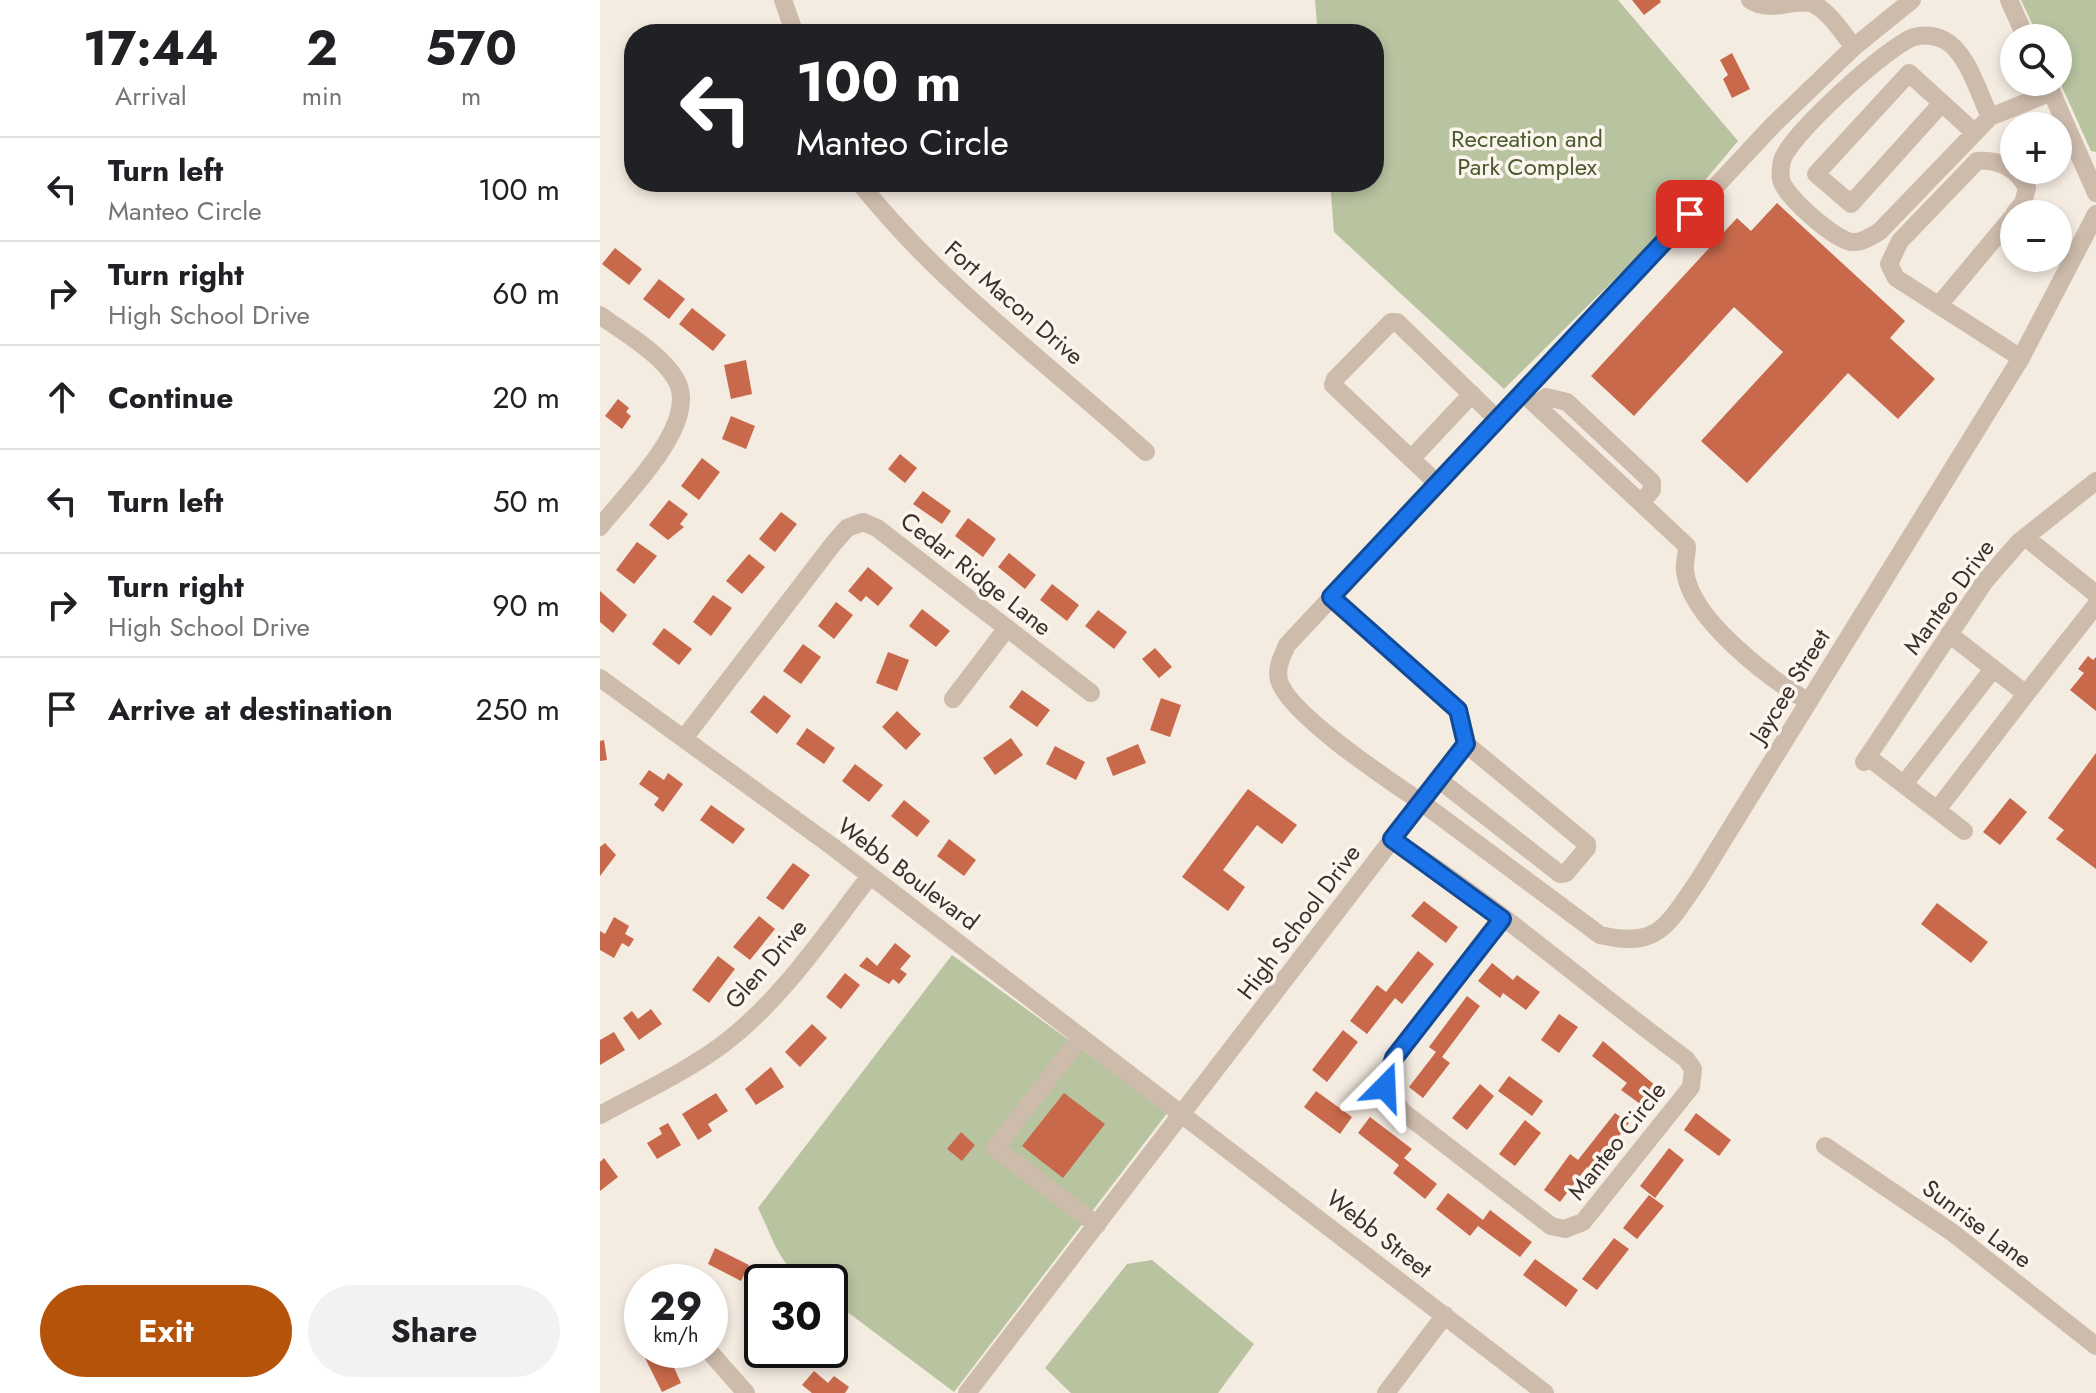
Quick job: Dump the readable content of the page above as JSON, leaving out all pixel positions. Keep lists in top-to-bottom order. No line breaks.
{"streets":{"street":["Fort Macon Drive","Cedar Ridge Lane","Manteo Drive","Jaycee Street","Webb Boulevard","High School Drive","Glen Drive","Manteo Circle","Sunrise Lane","Webb Street"]},"crossings":[["Cedar Ridge Lane","Webb Boulevard"],["Jaycee Street","High School Drive"],["Webb Boulevard","High School Drive"],["Webb Boulevard","Glen Drive"],["Webb Boulevard","Webb Street"],["High School Drive","Manteo Circle"],["High School Drive","Webb Street"]],"parks":["Recreation and Park Complex"],"page":{"eta":["17:44","Arrival","2","min","570","m"],"map_buttons":["+","−"],"turn":["100 m","Manteo Circle"],"list":[{"name":"Turn left","note":"Manteo Circle","value":"100 m"},{"name":"Turn right","note":"High School Drive","value":"60 m"},{"name":"Continue","value":"20 m"},{"name":"Turn left","value":"50 m"},{"name":"Turn right","note":"High School Drive","value":"90 m"},{"name":"Arrive at destination","value":"250 m"}],"speed":"29 km/h","limit":"30","buttons":["Exit","Share"]}}
